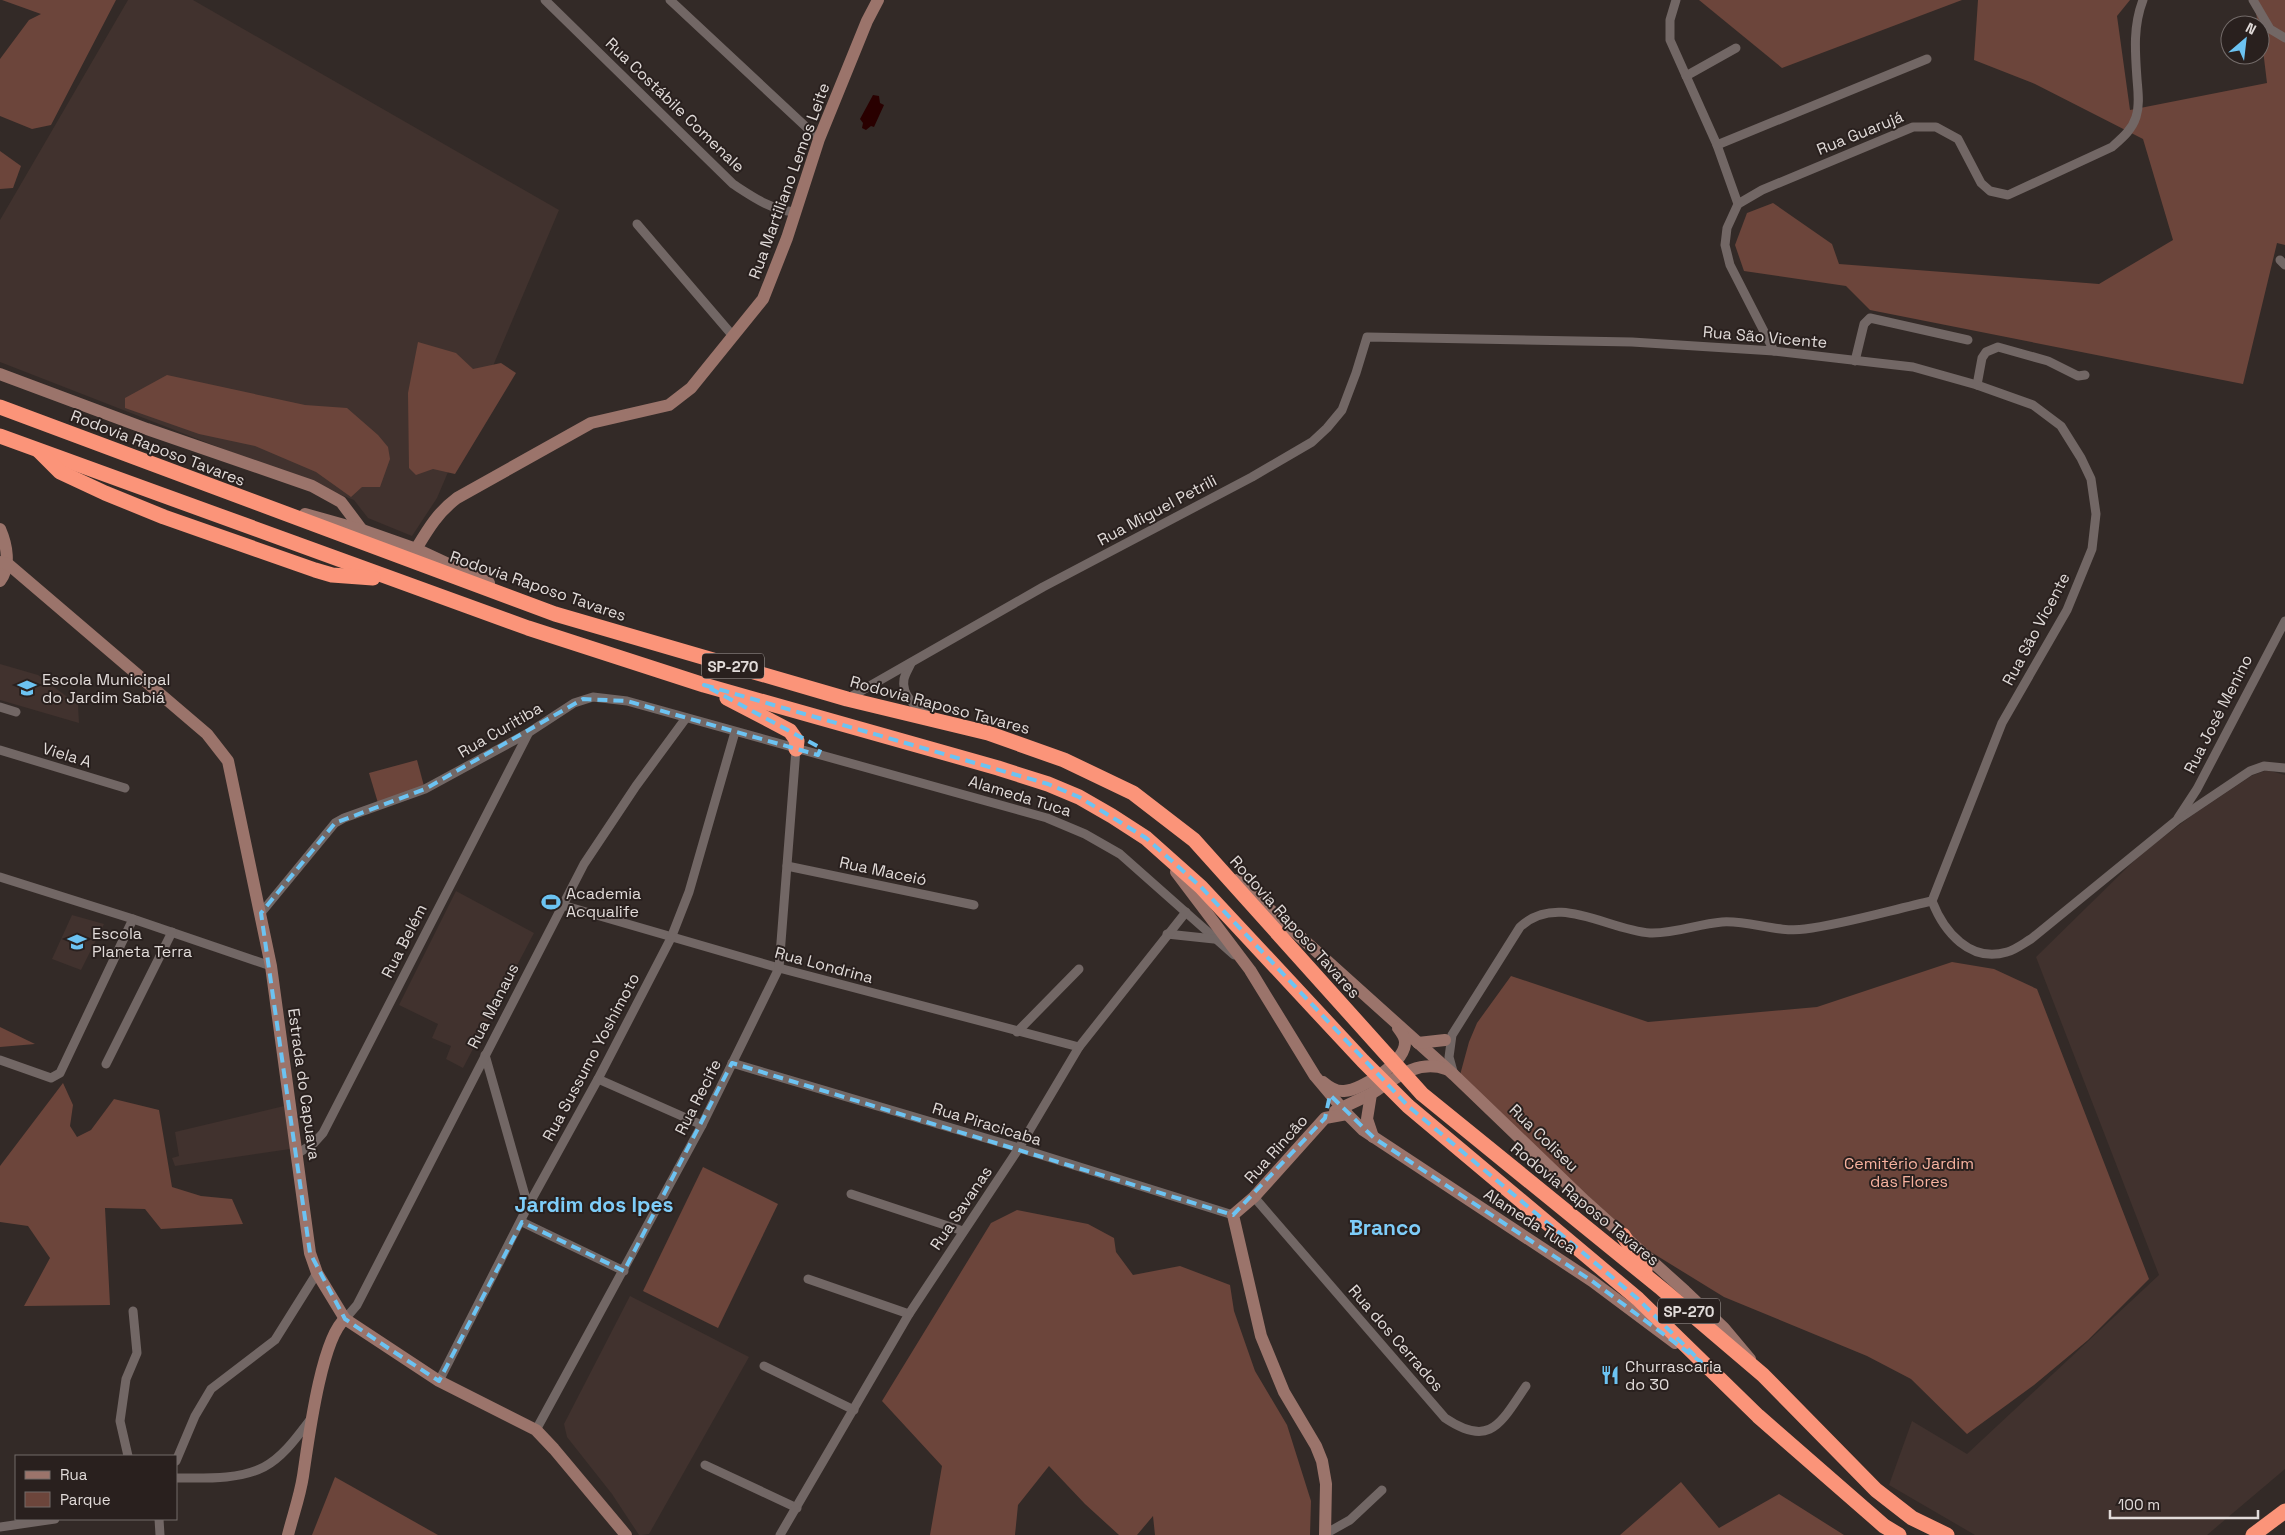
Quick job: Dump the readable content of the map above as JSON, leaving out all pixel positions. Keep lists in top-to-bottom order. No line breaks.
{"streets":{"highway":["Rodovia Raposo Tavares","SP-270"],"street":["Rua Costábile Comenale","Rua Guarujá","Rua Martiliano Lemos Leite","Rua São Vicente","Rua Miguel Petrili","Rua José Menino","Rua Curitiba","Viela A","Alameda Tuca","Rua Maceió","Rua Belém","Rua Londrina","Rua Manaus","Rua Sussumo Yoshimoto","Estrada do Capuava","Rua Recife","Rua Piracicaba","Rua Coliseu","Rua Rincão","Rua Savanas","Rua dos Cerrados"]},"crossings":[["Rua Costábile Comenale","Rua Martiliano Lemos Leite"],["Rua São Vicente","Rua Miguel Petrili"],["Rodovia Raposo Tavares","Rua Miguel Petrili"],["Rodovia Raposo Tavares","Rua Coliseu"],["SP-270","Alameda Tuca"],["Rua Curitiba","Alameda Tuca"],["Rua Curitiba","Rua Belém"],["Rua Curitiba","Rua Manaus"],["Rua Curitiba","Rua Sussumo Yoshimoto"],["Rua Curitiba","Estrada do Capuava"],["Rua Curitiba","Rua Recife"],["Alameda Tuca","Rua Recife"],["Alameda Tuca","Rua Savanas"],["Rua Maceió","Rua Recife"],["Rua Belém","Estrada do Capuava"],["Rua Londrina","Rua Manaus"],["Rua Londrina","Rua Sussumo Yoshimoto"],["Rua Londrina","Rua Recife"],["Rua Londrina","Rua Savanas"],["Rua Manaus","Estrada do Capuava"],["Rua Sussumo Yoshimoto","Estrada do Capuava"],["Estrada do Capuava","Rua Recife"],["Rua Recife","Rua Piracicaba"],["Rua Piracicaba","Rua Rincão"],["Rua Piracicaba","Rua Savanas"],["Rua Rincão","Rua dos Cerrados"]],"districts":["Jardim dos Ipes","Branco"],"parks":["Cemitério Jardim das Flores"],"places":{"school or university":["Escola Municipal do Jardim Sabiá","Escola Planeta Terra"],"sports":["Academia Acqualife"],"restaurant":["Churrascaria do 30"]},"legend":["Rua","Parque"],"scale_bar":"100 m","north":"top right"}
